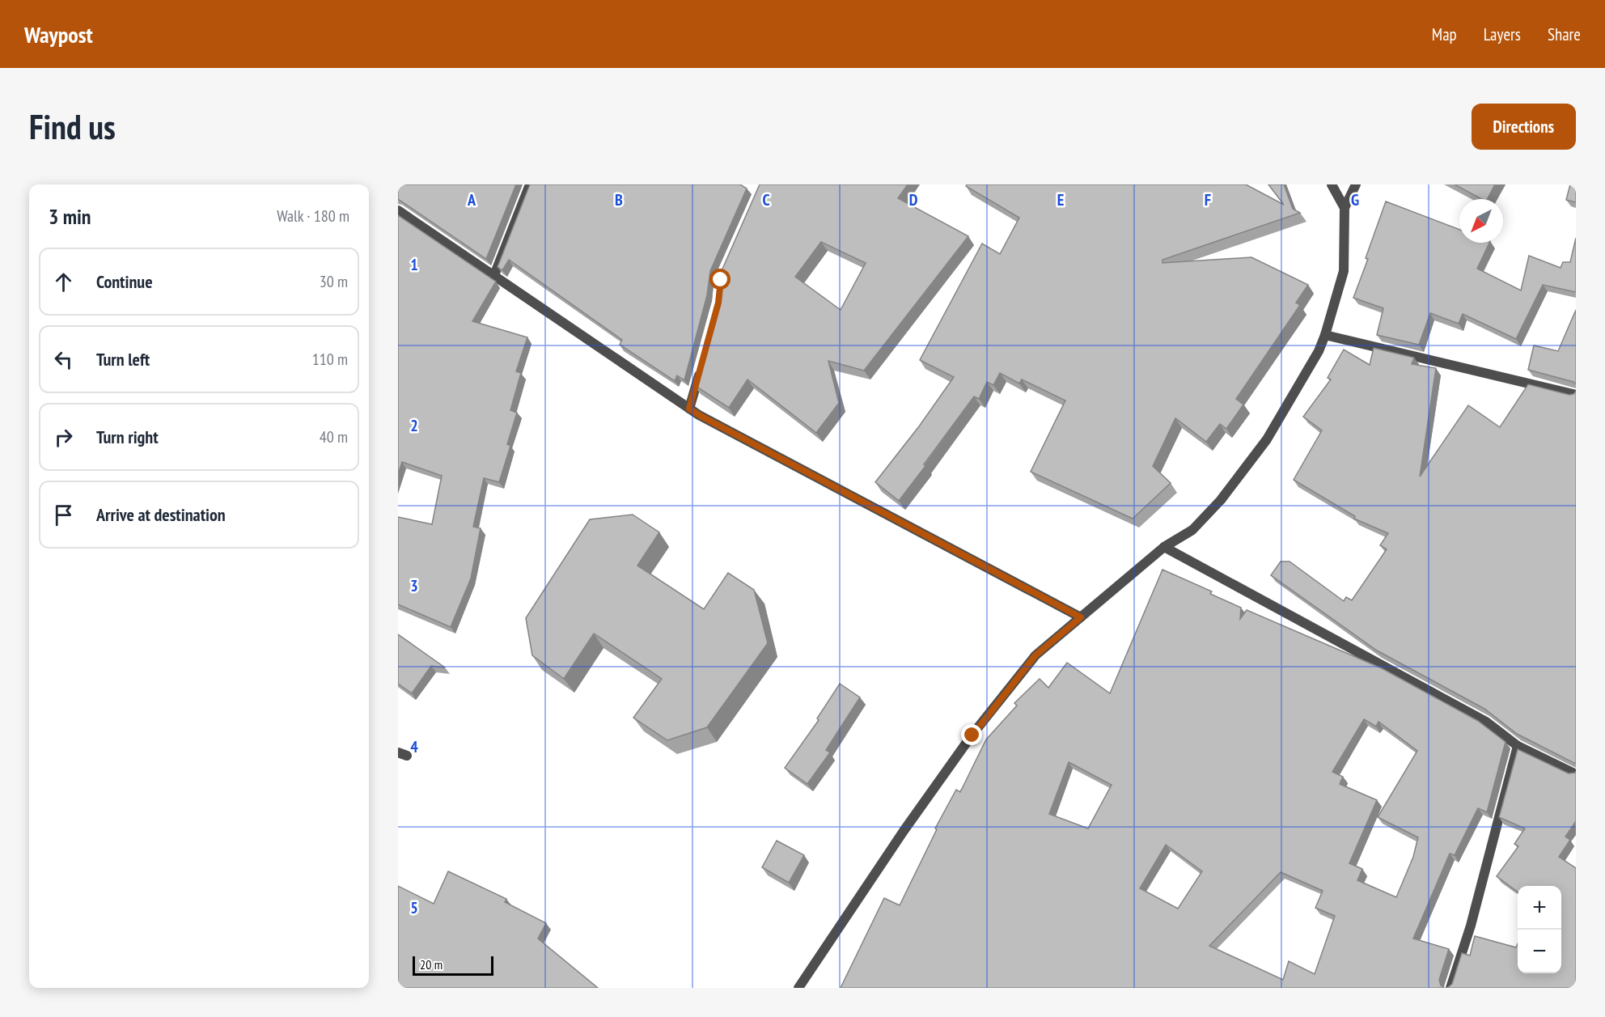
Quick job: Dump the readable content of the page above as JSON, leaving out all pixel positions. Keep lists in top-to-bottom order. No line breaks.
{"scale_bar":"20 m","north":"bottom left","page":{"header":"Waypost","nav":["Map","Layers","Share"],"buttons":"Directions","title":"Find us","heading":["3 min","Walk · 180 m"],"list":[["Continue","30 m"],["Turn left","110 m"],["Turn right","40 m"],"Arrive at destination"],"map_buttons":["+","−"],"scale":"20 m"},"grid":{"columns":["A","B","C","D","E","F","G"],"rows":["1","2","3","4","5"]}}
